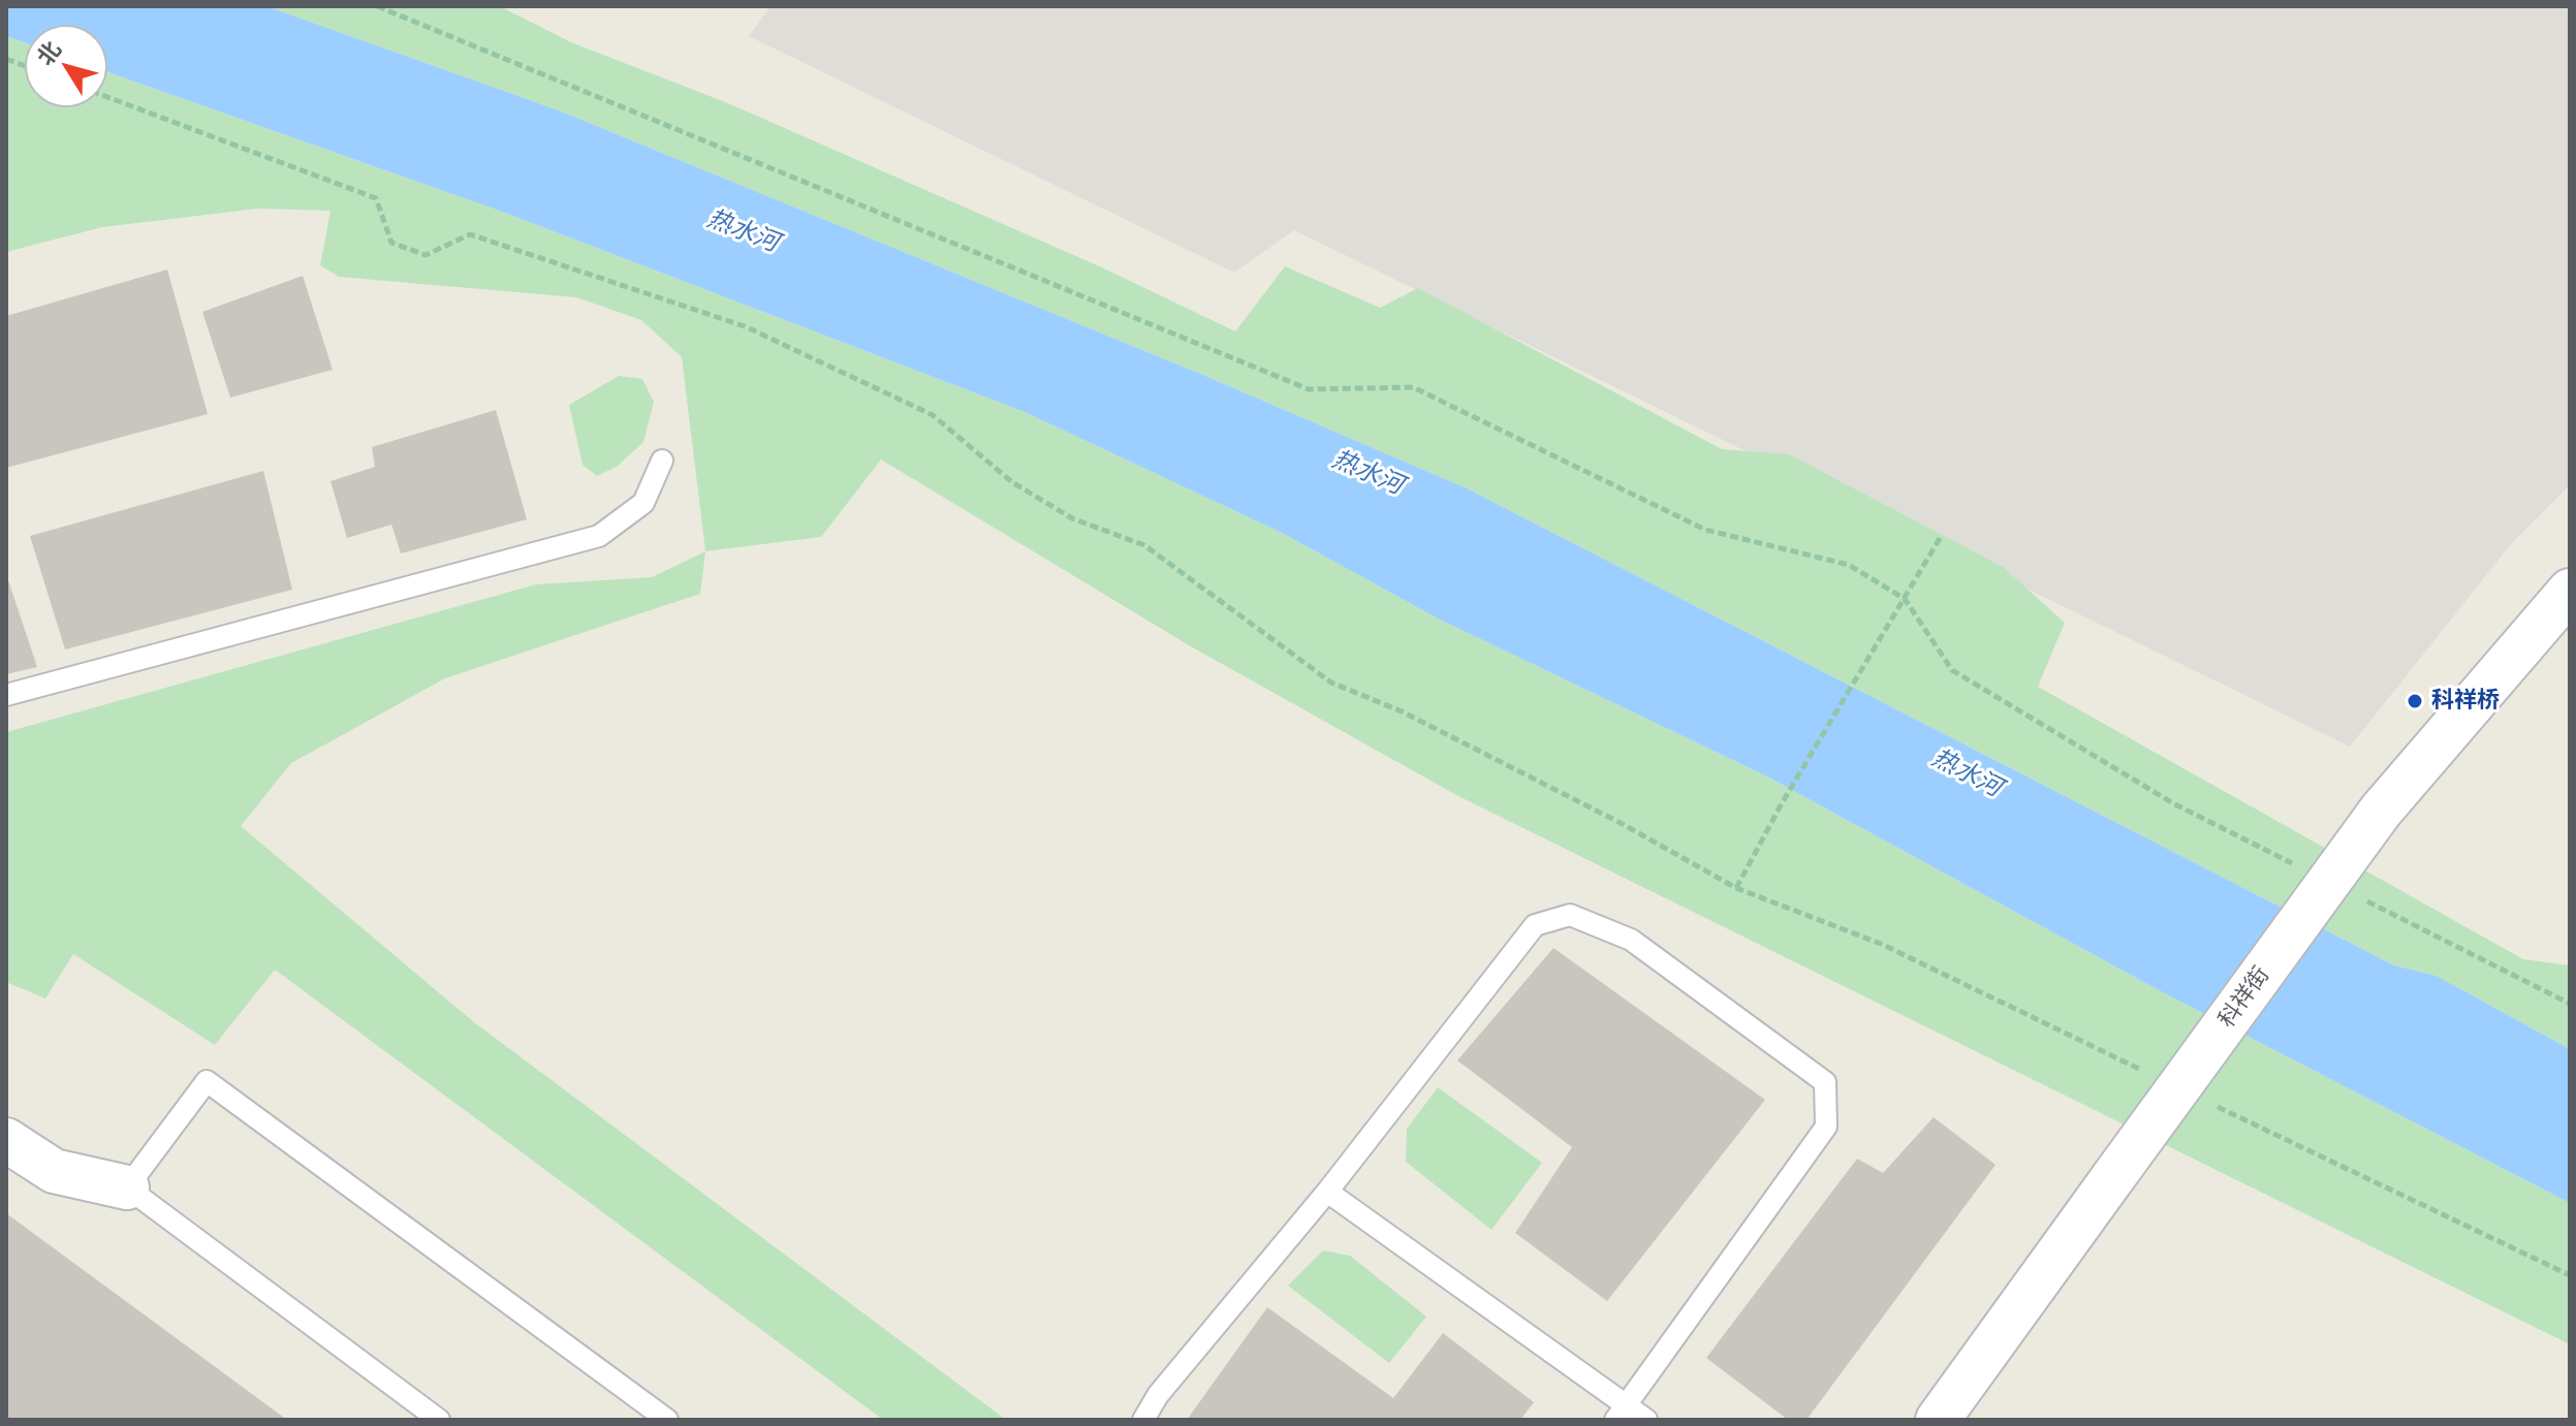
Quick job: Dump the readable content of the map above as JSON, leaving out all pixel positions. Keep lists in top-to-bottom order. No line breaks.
{"streets":{"street":["科祥街"]},"water":["热水河"],"places":["科祥桥"],"north":"top left"}
